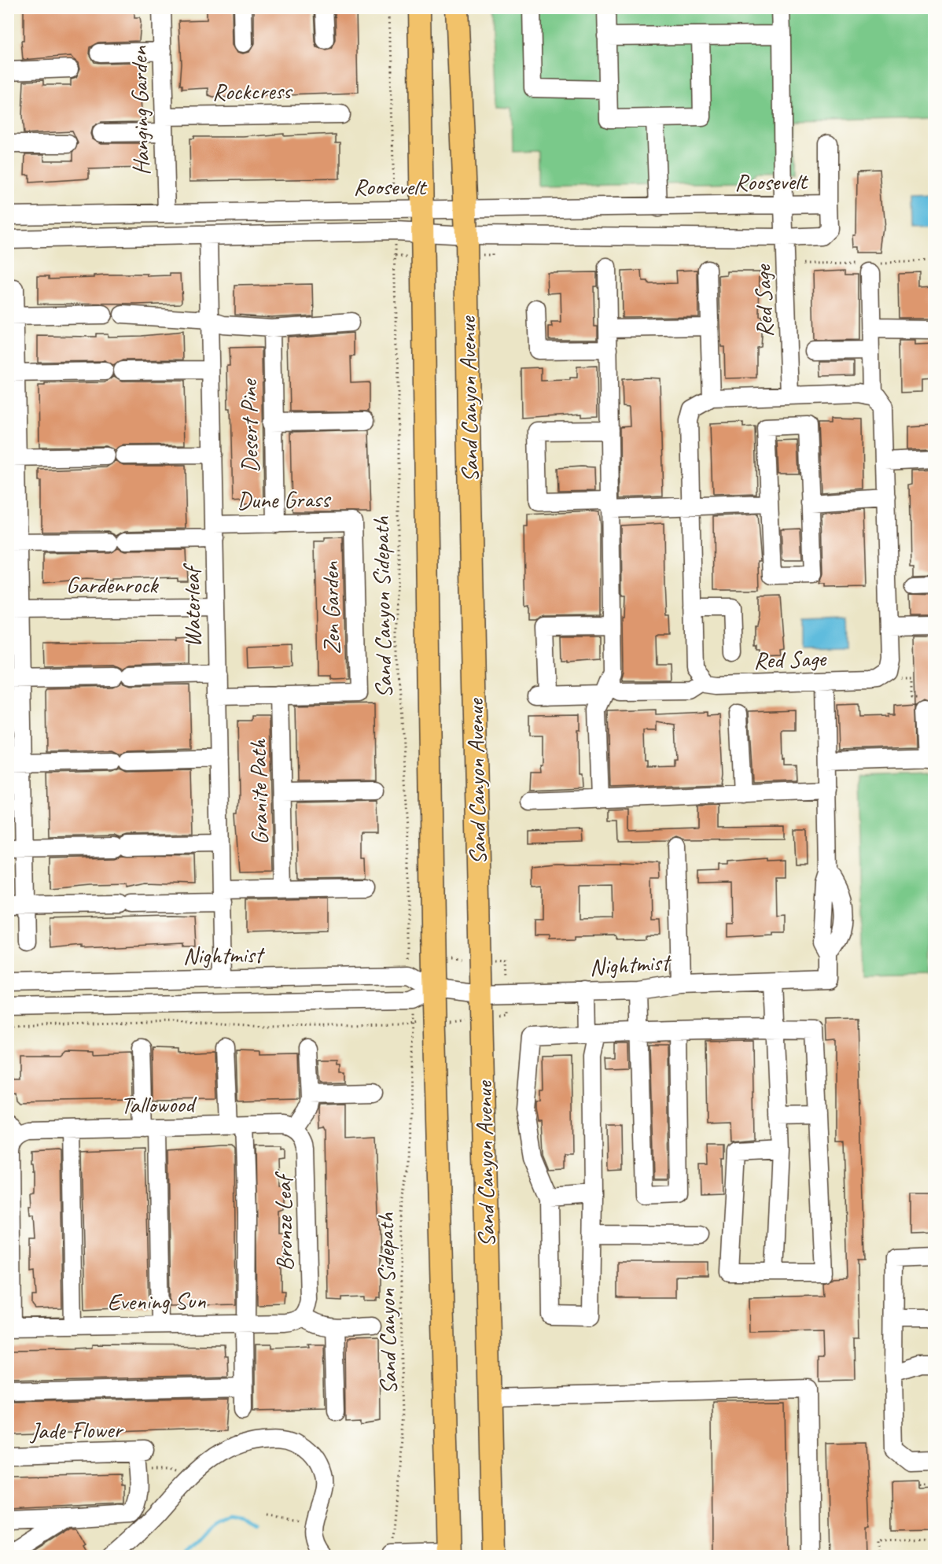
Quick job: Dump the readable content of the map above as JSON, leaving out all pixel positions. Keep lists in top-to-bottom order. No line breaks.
{"streets":{"main road":["Sand Canyon Avenue"],"street":["Rockcress","Hanging Garden","Roosevelt","Red Sage","Desert Pine","Dune Grass","Gardenrock","Waterleaf","Zen Garden","Granite Path","Nightmist","Tallowood","Bronze Leaf","Evening Sun","Jade Flower"],"path":["Sand Canyon Sidepath"]},"crossings":[["Rockcress","Hanging Garden"],["Hanging Garden","Roosevelt"],["Roosevelt","Red Sage"],["Roosevelt","Sand Canyon Avenue"],["Roosevelt","Waterleaf"],["Sand Canyon Avenue","Nightmist"],["Desert Pine","Dune Grass"],["Dune Grass","Waterleaf"],["Dune Grass","Zen Garden"],["Gardenrock","Waterleaf"],["Waterleaf","Nightmist"],["Zen Garden","Granite Path"],["Tallowood","Bronze Leaf"],["Bronze Leaf","Evening Sun"]]}
